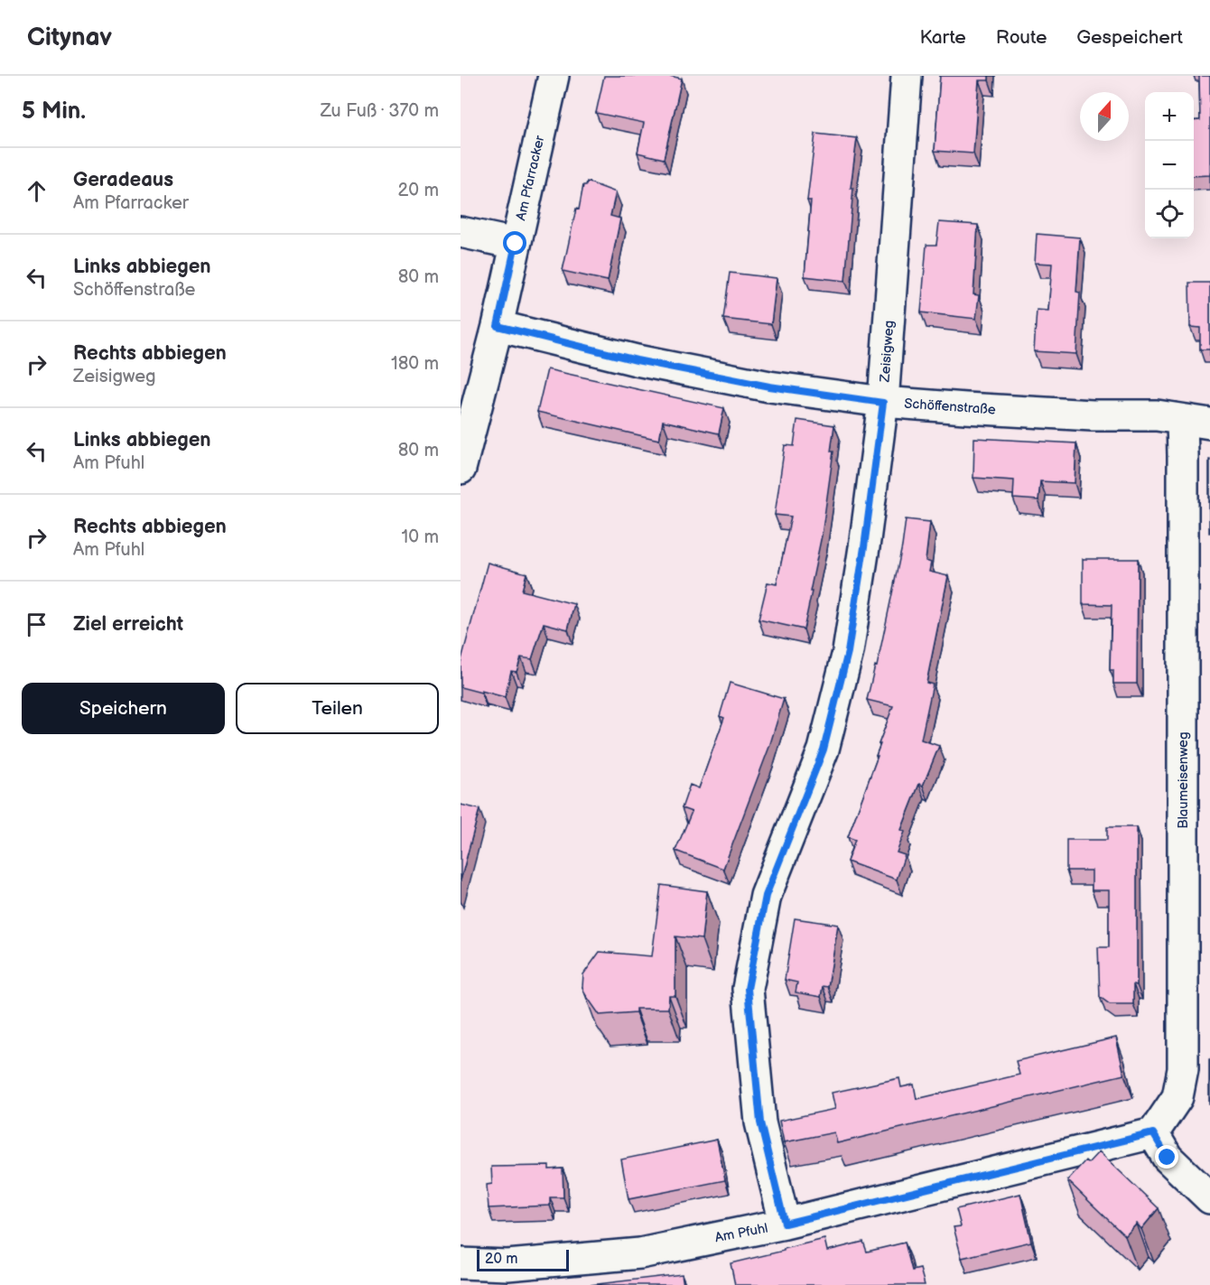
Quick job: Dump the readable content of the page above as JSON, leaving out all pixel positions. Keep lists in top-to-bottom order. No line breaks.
{"streets":{"street":["Am Pfarracker","Zeisigweg","Schöffenstraße","Blaumeisenweg","Am Pfuhl"]},"crossings":[["Am Pfarracker","Schöffenstraße"],["Zeisigweg","Schöffenstraße"],["Zeisigweg","Am Pfuhl"],["Schöffenstraße","Blaumeisenweg"],["Blaumeisenweg","Am Pfuhl"]],"scale_bar":"20 m","north":"top","page":{"header":"Citynav","nav":["Karte","Route","Gespeichert"],"heading":["5 Min.","Zu Fuß · 370 m"],"map_buttons":["+","−"],"list":[["Geradeaus","Am Pfarracker","20 m"],["Links abbiegen","Schöffenstraße","80 m"],["Rechts abbiegen","Zeisigweg","180 m"],["Links abbiegen","Am Pfuhl","80 m"],["Rechts abbiegen","Am Pfuhl","10 m"],"Ziel erreicht"],"buttons":["Speichern","Teilen"],"scale":"20 m"}}
